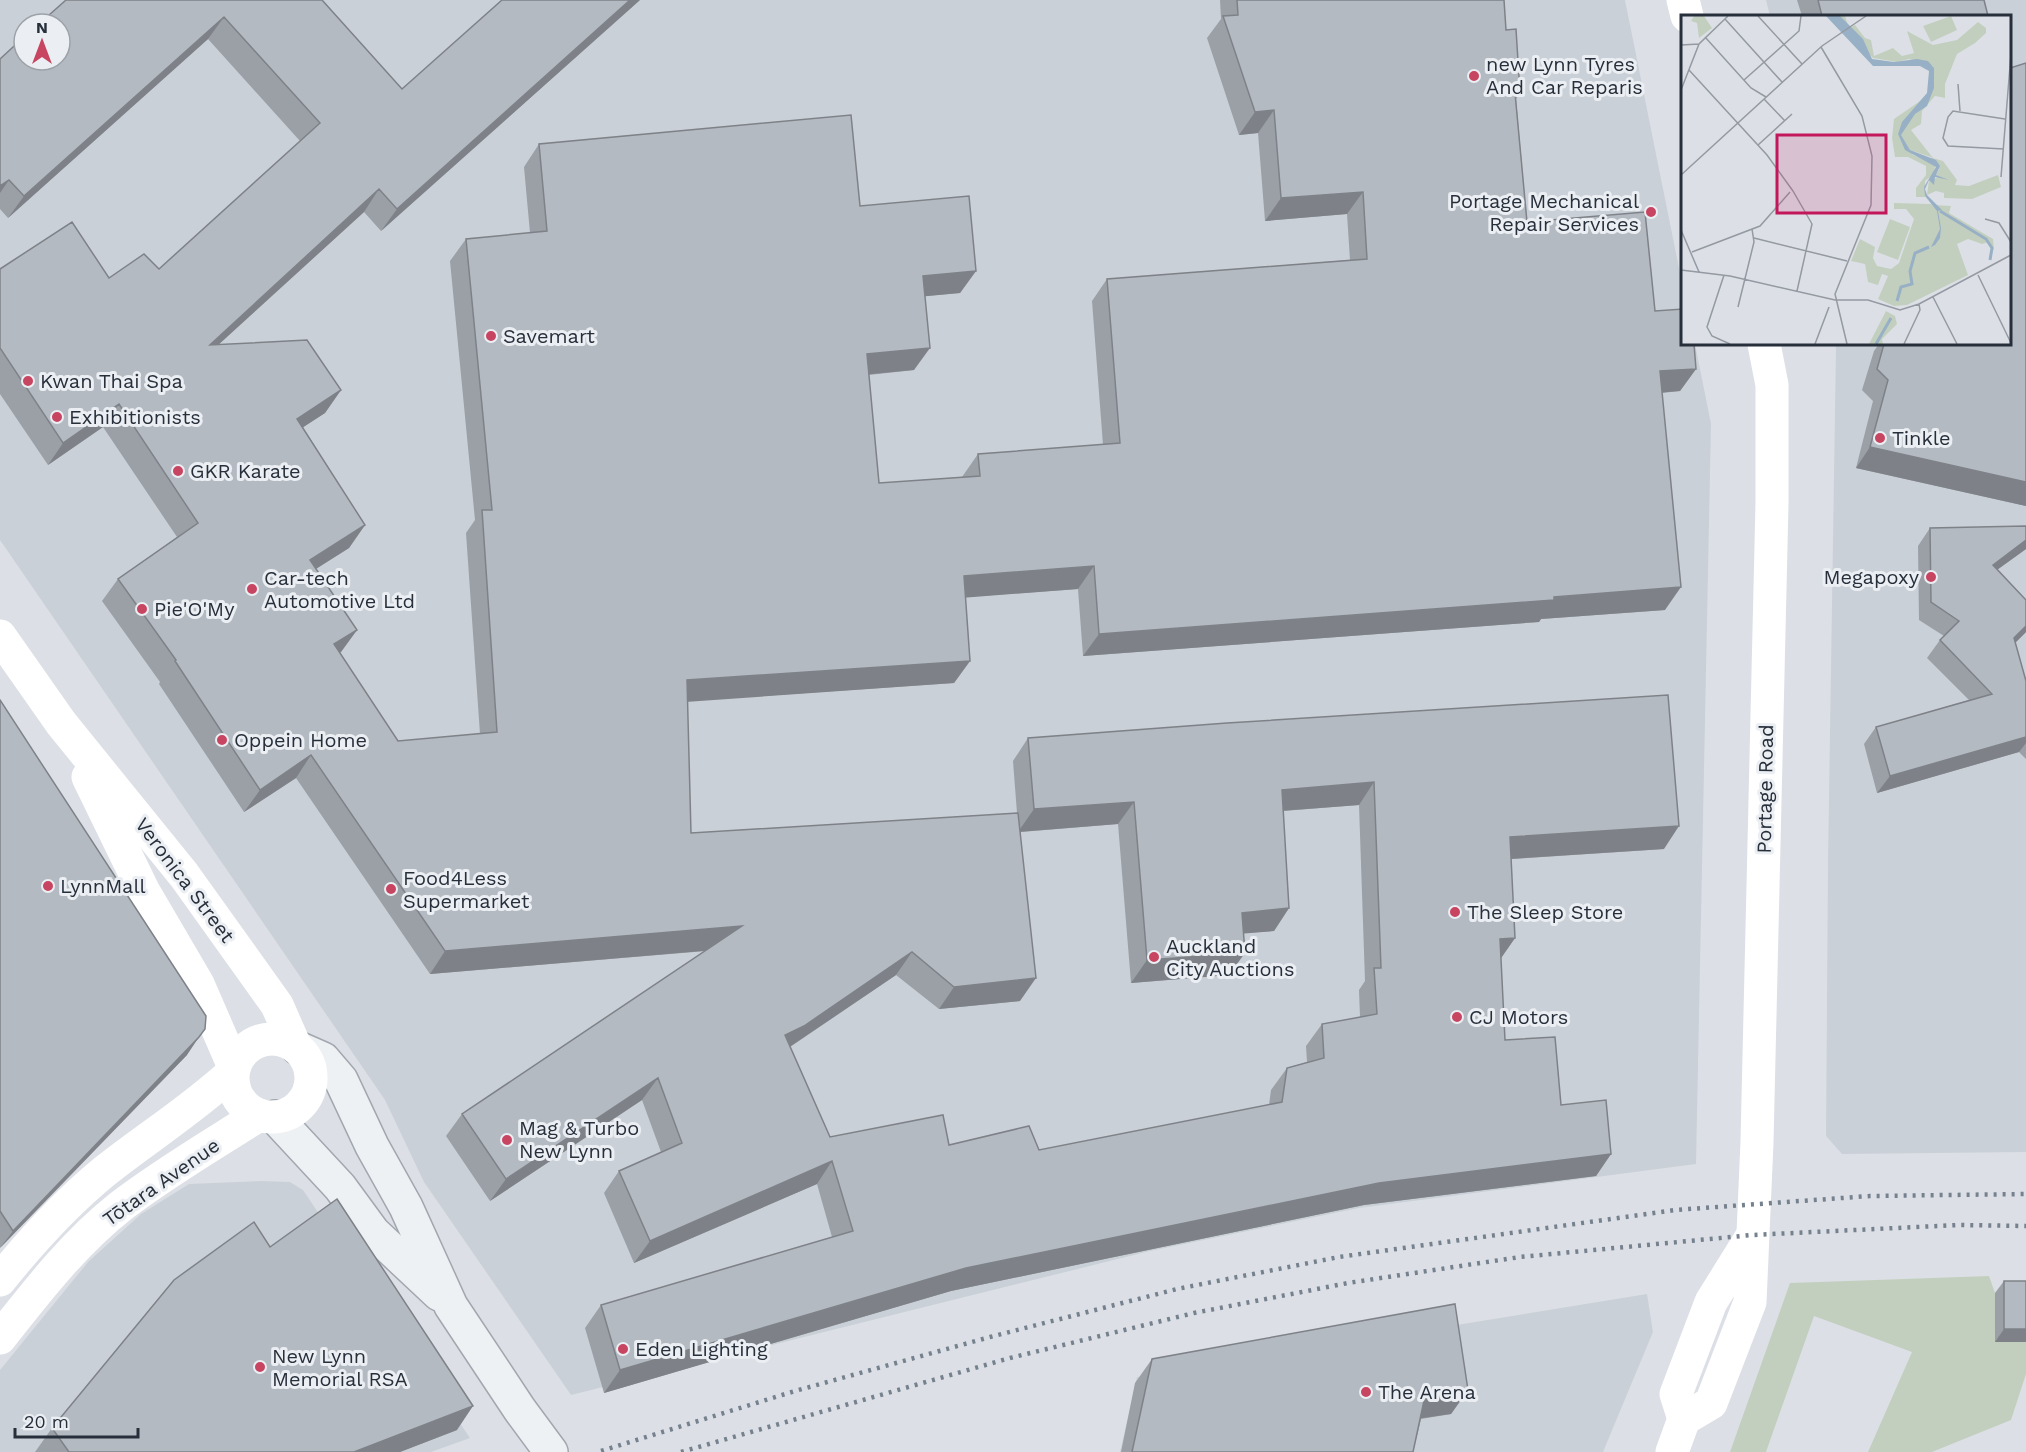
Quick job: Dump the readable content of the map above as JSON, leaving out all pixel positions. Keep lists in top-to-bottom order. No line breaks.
{"streets":{"street":["Portage Road","Veronica Street","Tōtara Avenue"]},"crossings":[["Veronica Street","Tōtara Avenue"]],"places":["new Lynn Tyres And Car Reparis","Portage Mechanical Repair Services","Savemart","Kwan Thai Spa","Exhibitionists","Tinkle","GKR Karate","Megapoxy","Car-tech Automotive Ltd","Pie'O'My","Oppein Home","LynnMall","Food4Less Supermarket","The Sleep Store","Auckland City Auctions","CJ Motors","Mag & Turbo New Lynn","Eden Lighting","New Lynn Memorial RSA","The Arena"],"scale_bar":"20 m","north":"top"}
